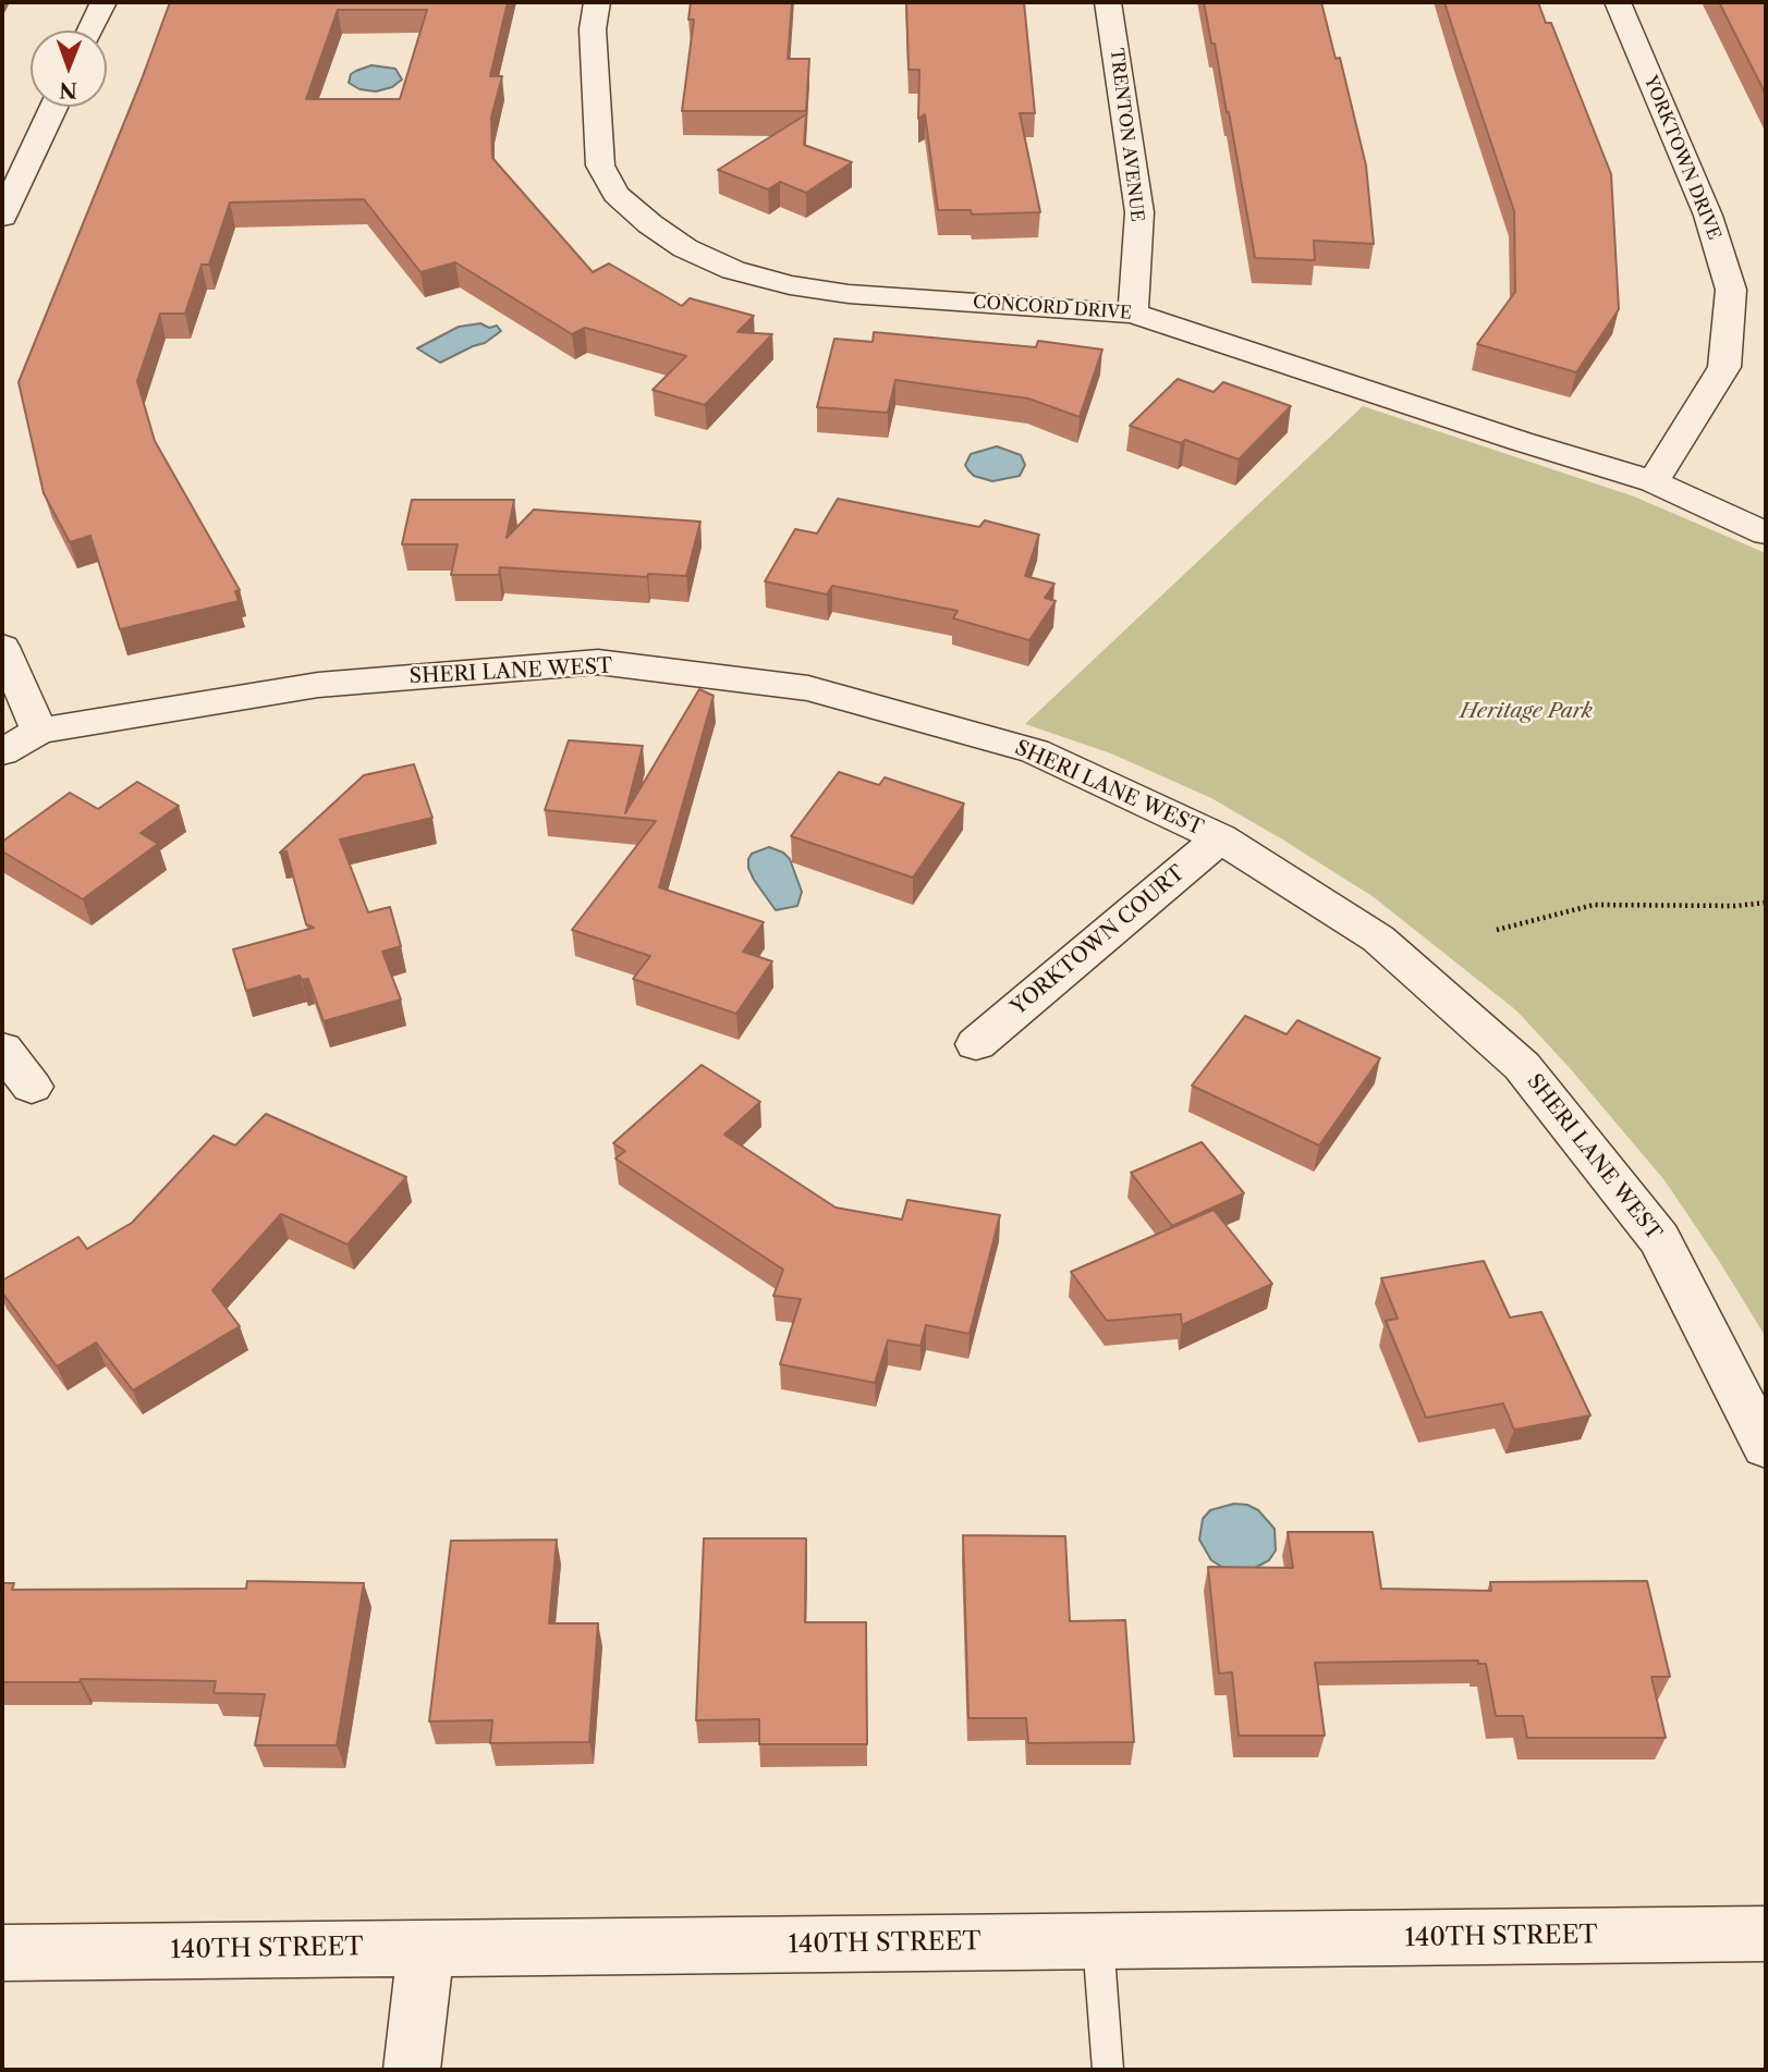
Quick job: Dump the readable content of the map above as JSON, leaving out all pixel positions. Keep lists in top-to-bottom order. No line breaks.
{"streets":{"street":["TRENTON AVENUE","YORKTOWN DRIVE","CONCORD DRIVE","SHERI LANE WEST","YORKTOWN COURT","140TH STREET"]},"crossings":[["TRENTON AVENUE","CONCORD DRIVE"],["YORKTOWN DRIVE","CONCORD DRIVE"],["SHERI LANE WEST","YORKTOWN COURT"]],"parks":["Heritage Park"],"north":"bottom"}
